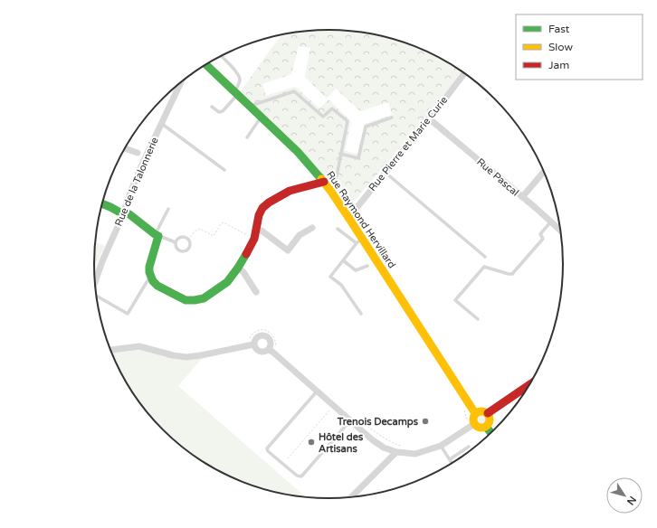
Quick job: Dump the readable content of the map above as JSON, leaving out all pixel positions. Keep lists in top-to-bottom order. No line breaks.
{"streets":{"street":["Rue Pierre et Marie Curie","Rue Pascal","Rue de la Talonnerie","Rue Raymond Hervillard"]},"crossings":[["Rue Pierre et Marie Curie","Rue Pascal"],["Rue Pierre et Marie Curie","Rue Raymond Hervillard"]],"places":["Trenois Decamps","Hôtel des Artisans"],"legend":["Fast","Slow","Jam"],"north":"bottom right"}
